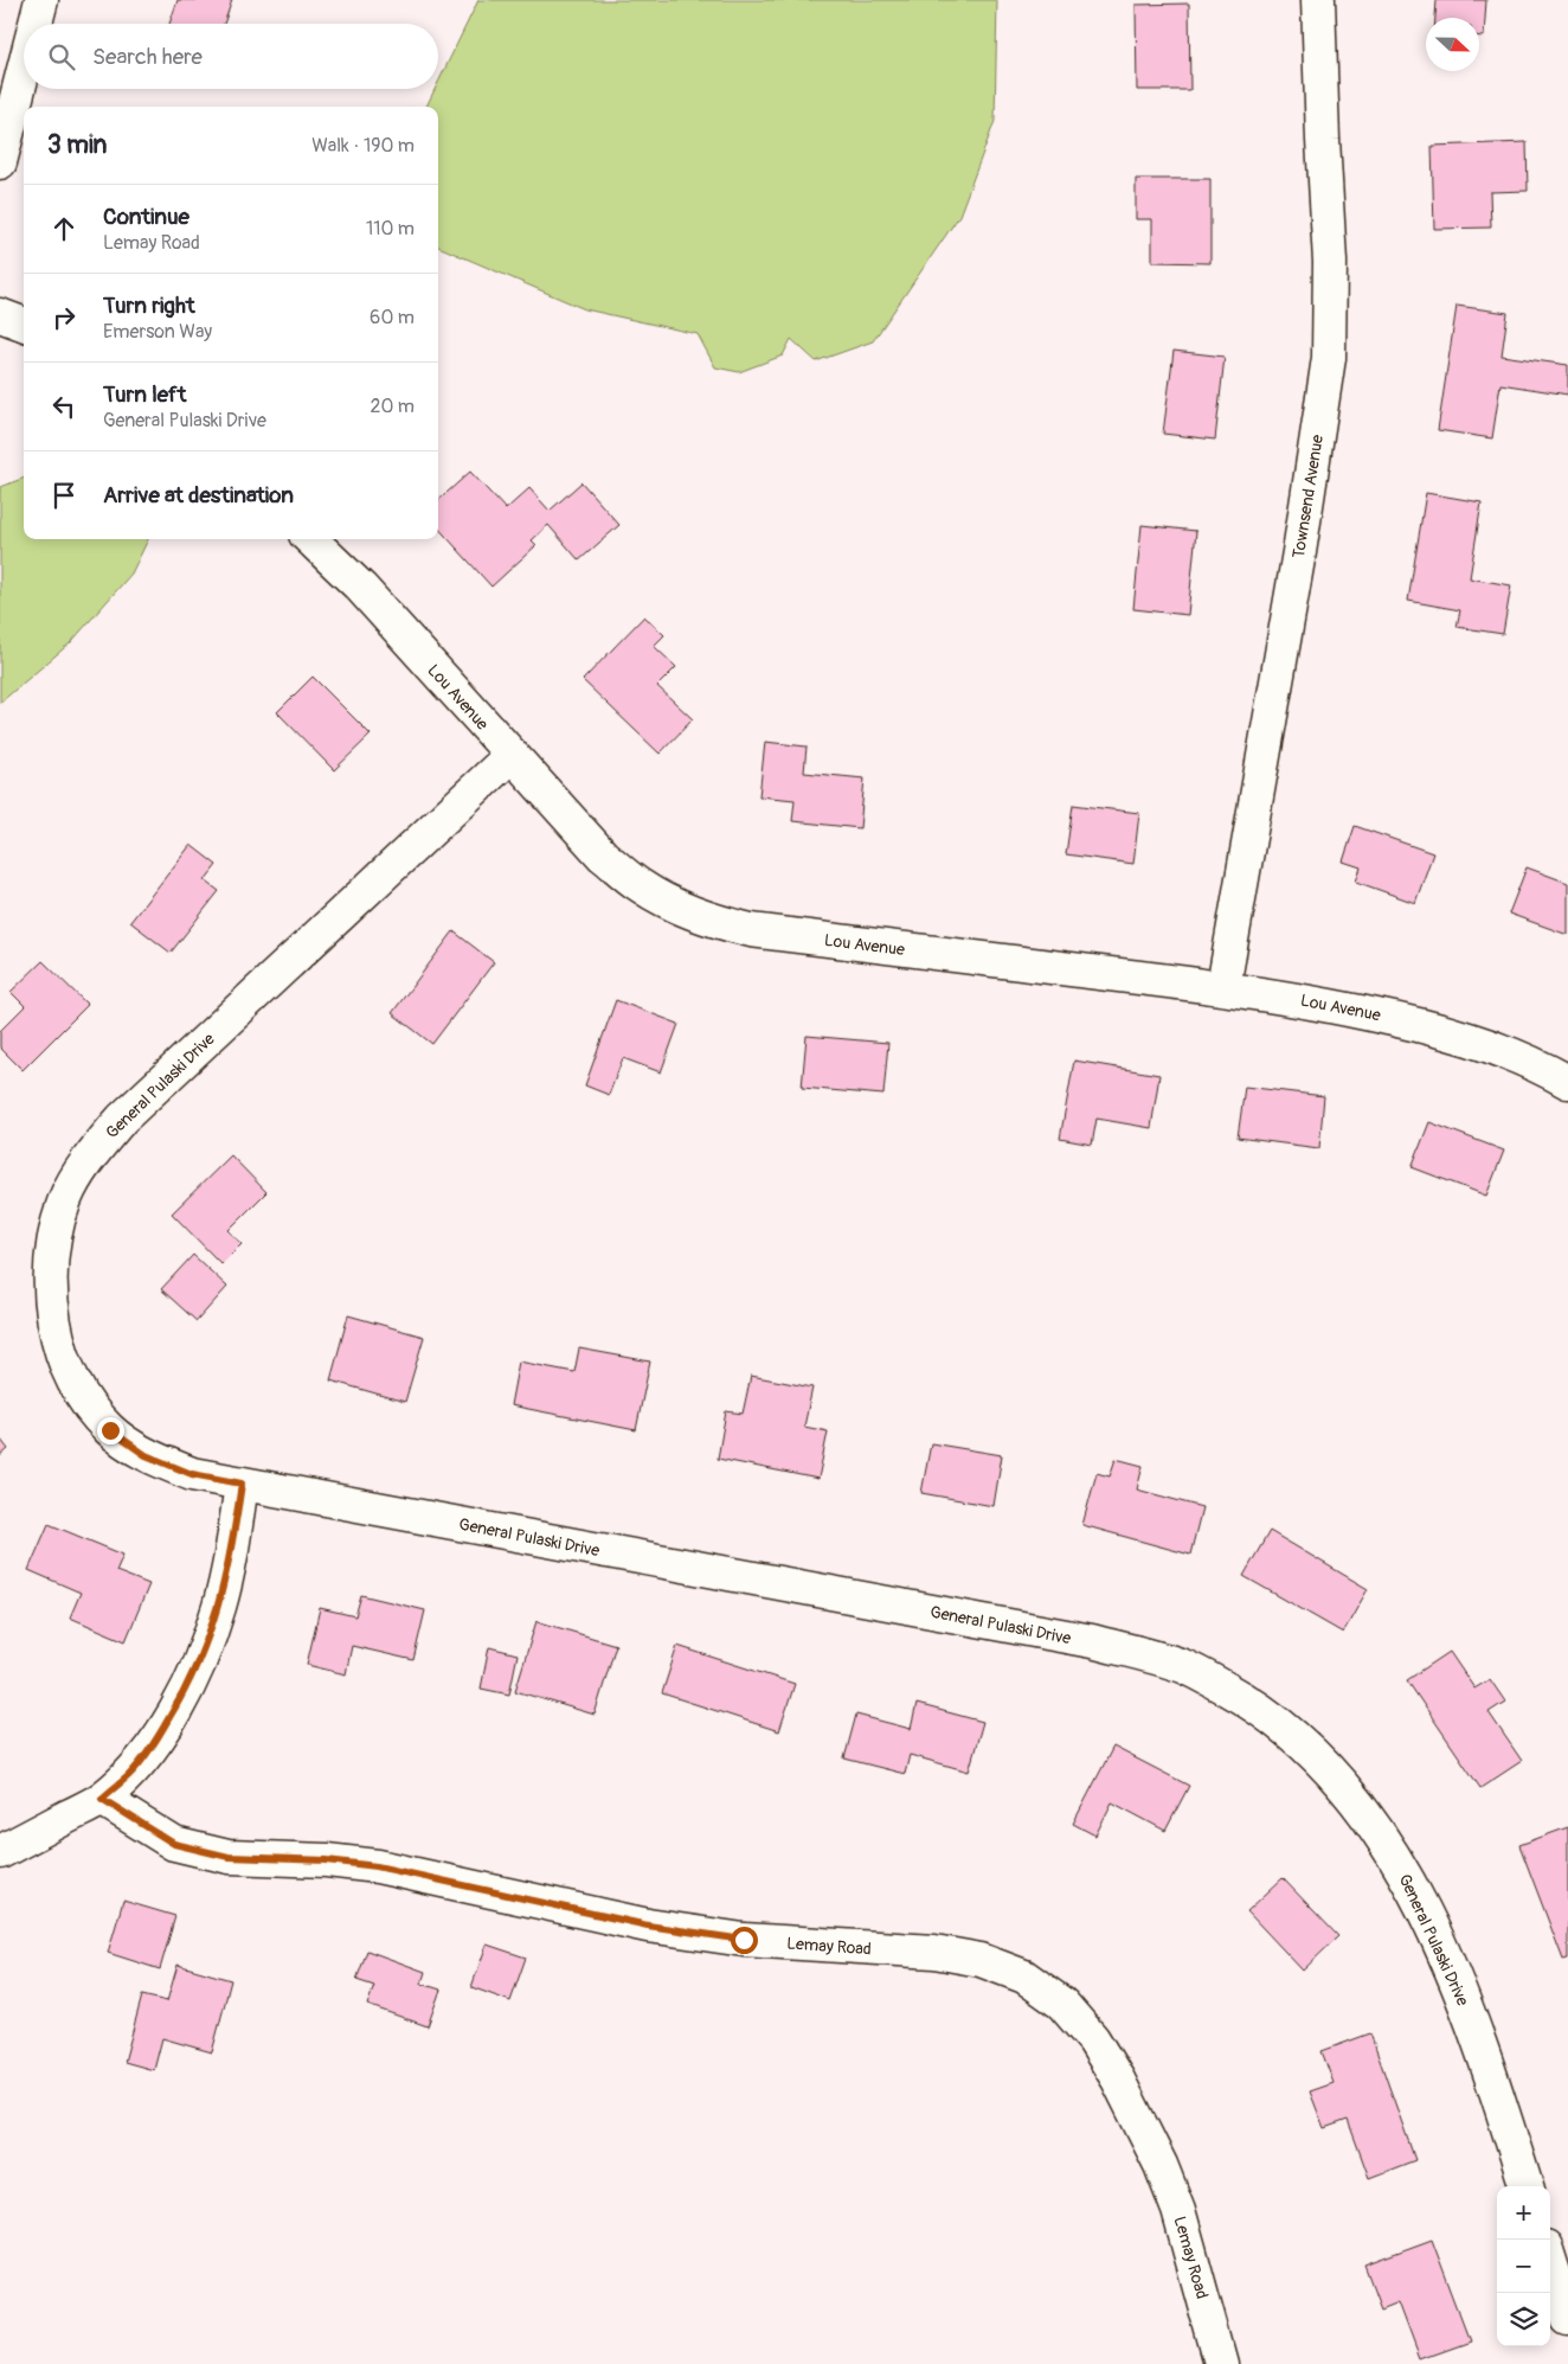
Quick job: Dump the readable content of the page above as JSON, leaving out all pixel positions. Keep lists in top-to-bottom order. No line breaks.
{"streets":{"street":["Townsend Avenue","Lou Avenue","General Pulaski Drive","Lemay Road"]},"crossings":[["Townsend Avenue","Lou Avenue"],["Lou Avenue","General Pulaski Drive"]],"north":"right","page":{"search":"Search here","heading":["3 min","Walk · 190 m"],"list":[["Continue","Lemay Road","110 m"],["Turn right","Emerson Way","60 m"],["Turn left","General Pulaski Drive","20 m"],"Arrive at destination"],"map_buttons":["+","−"]}}
